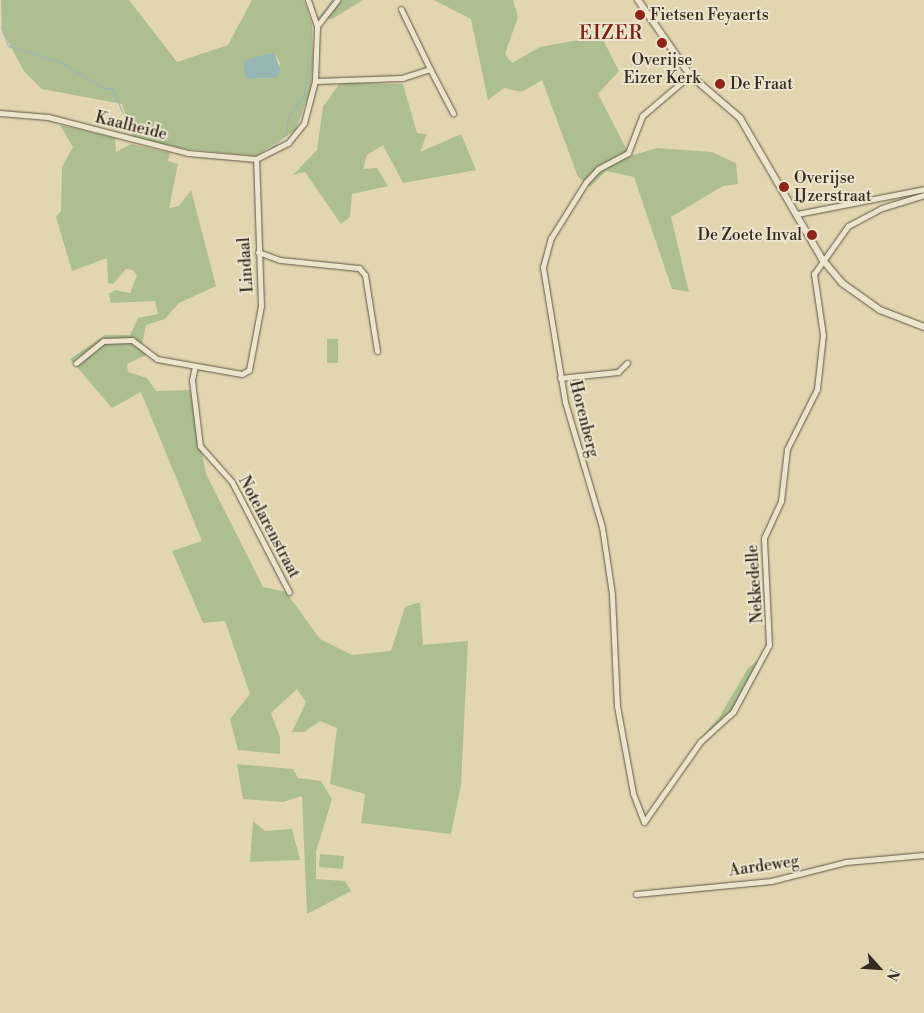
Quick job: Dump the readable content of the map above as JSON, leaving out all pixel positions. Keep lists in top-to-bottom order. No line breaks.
{"streets":{"street":["Kaalheide","Lindaal","Horenberg","Notelarenstraat","Nekkedelle","Aardeweg"]},"crossings":[["Kaalheide","Lindaal"],["Lindaal","Notelarenstraat"],["Horenberg","Nekkedelle"]],"districts":["EIZER"],"places":["Fietsen Feyaerts","Overijse Eizer Kerk","De Fraat","Overijse IJzerstraat","De Zoete Inval"],"north":"bottom right"}
